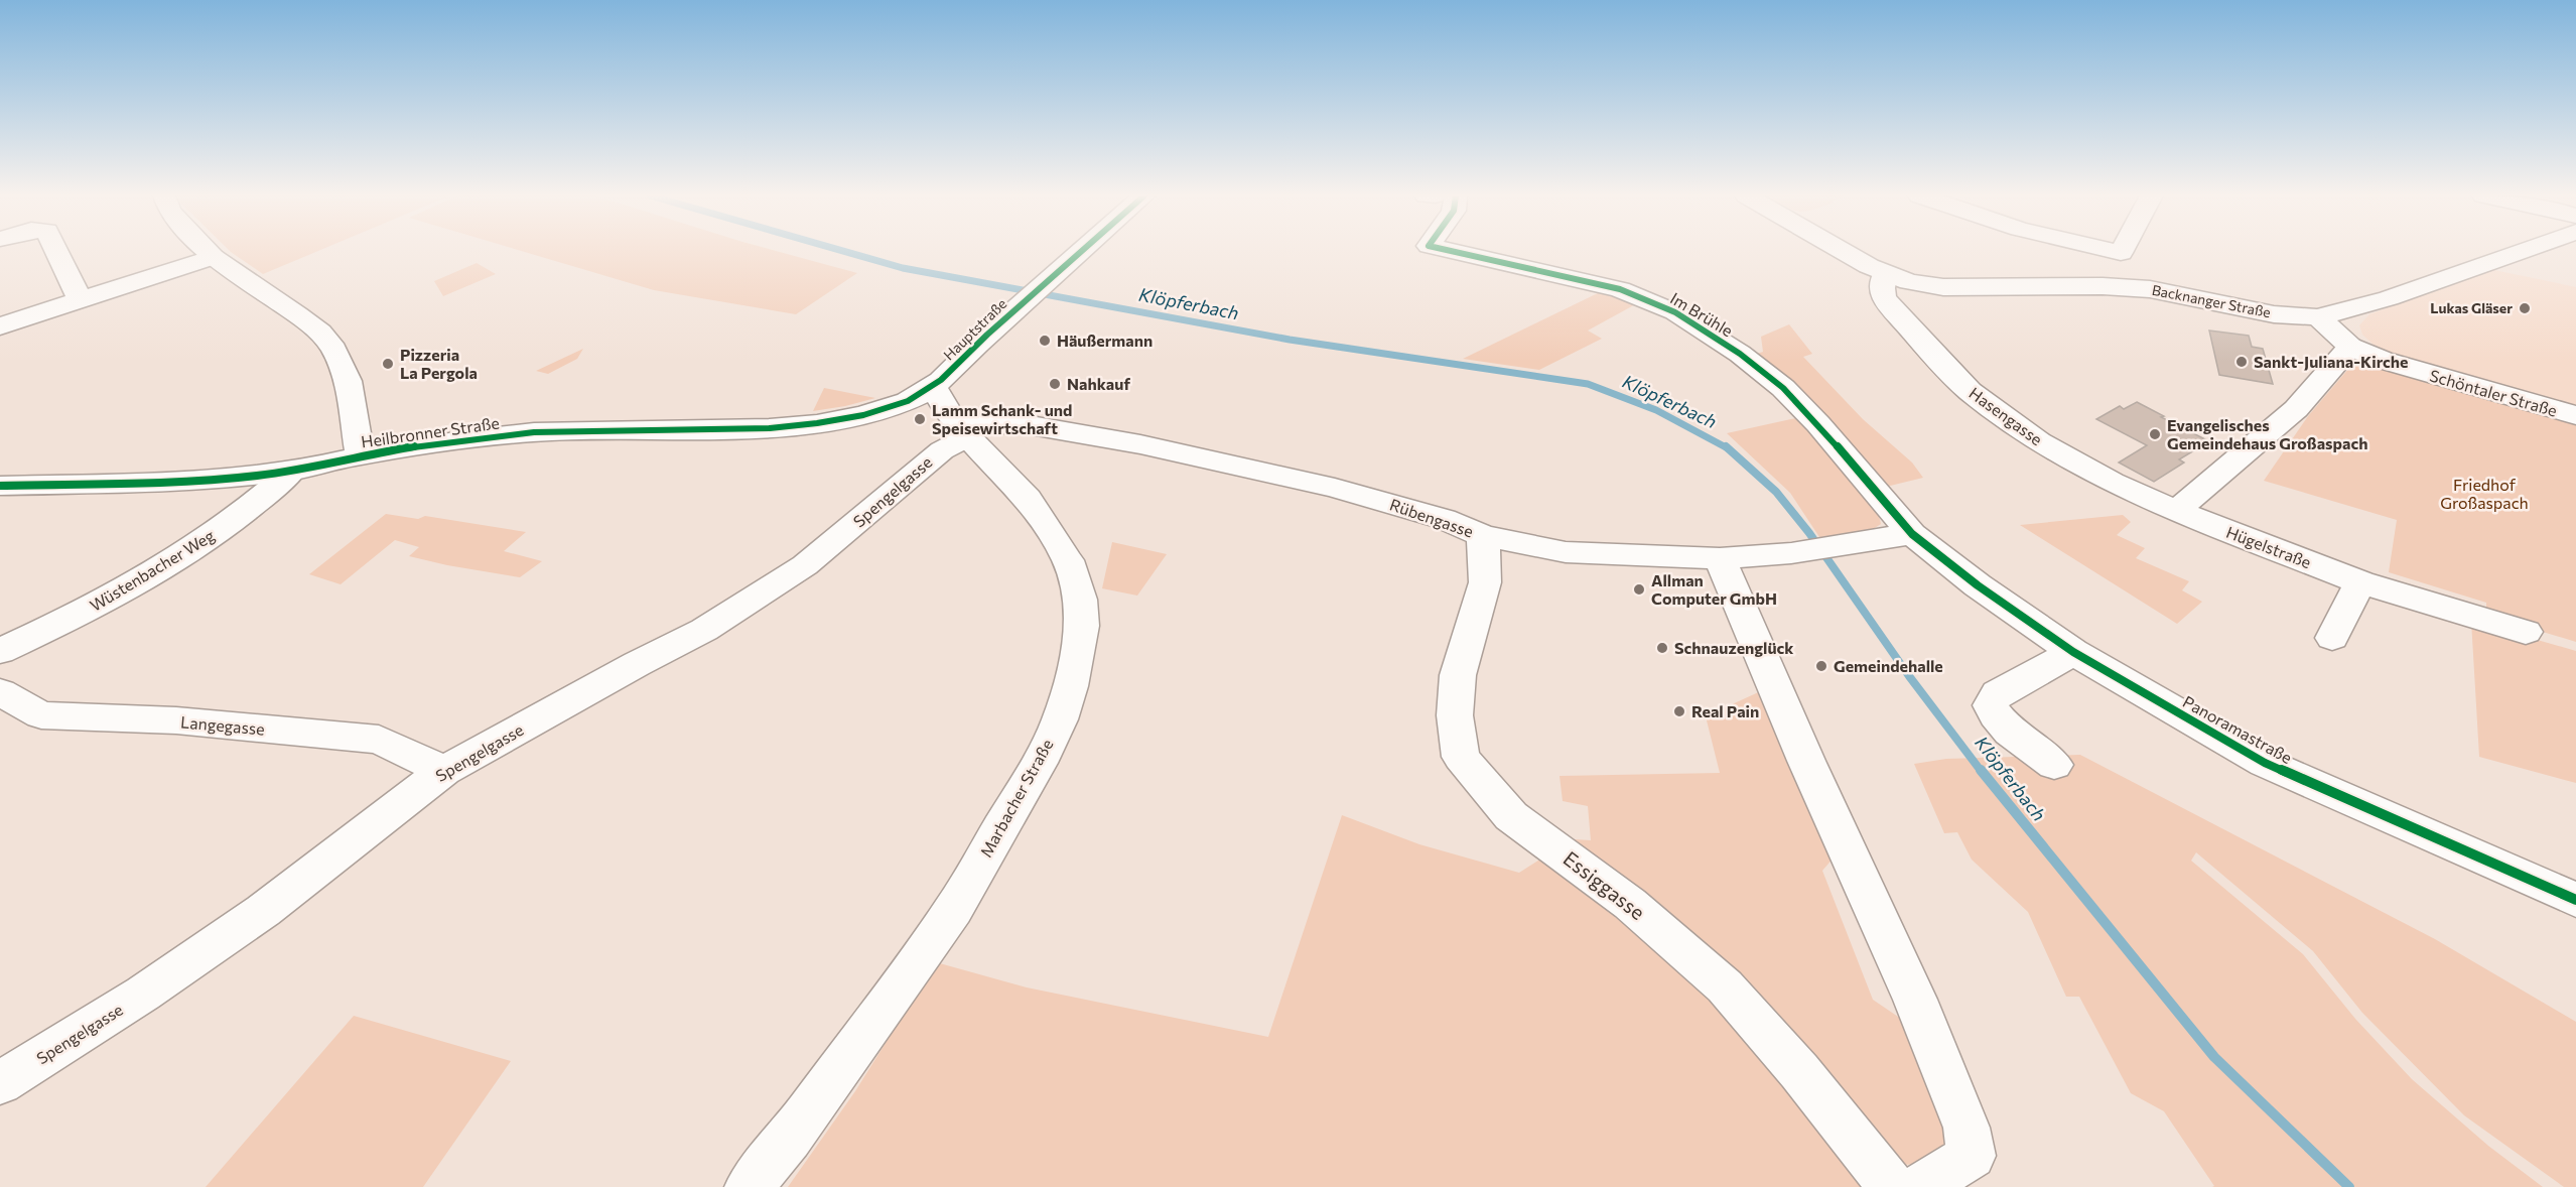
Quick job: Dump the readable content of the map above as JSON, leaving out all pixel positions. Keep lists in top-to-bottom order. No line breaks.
{"streets":{"street":["Backnanger Straße","Im Brühle","Hauptstraße","Schöntaler Straße","Hasengasse","Heilbronner Straße","Spengelgasse","Rübengasse","Hügelstraße","Wüstenbacher Weg","Langegasse","Panoramastraße","Marbacher Straße","Essiggasse"]},"crossings":[["Backnanger Straße","Schöntaler Straße"],["Backnanger Straße","Hasengasse"],["Im Brühle","Rübengasse"],["Im Brühle","Panoramastraße"],["Hauptstraße","Heilbronner Straße"],["Hauptstraße","Marbacher Straße"],["Hasengasse","Hügelstraße"],["Heilbronner Straße","Wüstenbacher Weg"],["Heilbronner Straße","Marbacher Straße"],["Spengelgasse","Rübengasse"],["Spengelgasse","Langegasse"],["Spengelgasse","Marbacher Straße"],["Rübengasse","Panoramastraße"],["Rübengasse","Marbacher Straße"],["Rübengasse","Essiggasse"]],"water":["Klöpferbach"],"parks":["Friedhof Großaspach"],"places":["Lukas Gläser","Häußermann","Sankt-Juliana-Kirche","Pizzeria La Pergola","Nahkauf","Lamm Schank- und Speisewirtschaft","Evangelisches Gemeindehaus Großaspach","Allman Computer GmbH","Schnauzenglück","Gemeindehalle","Real Pain"]}
